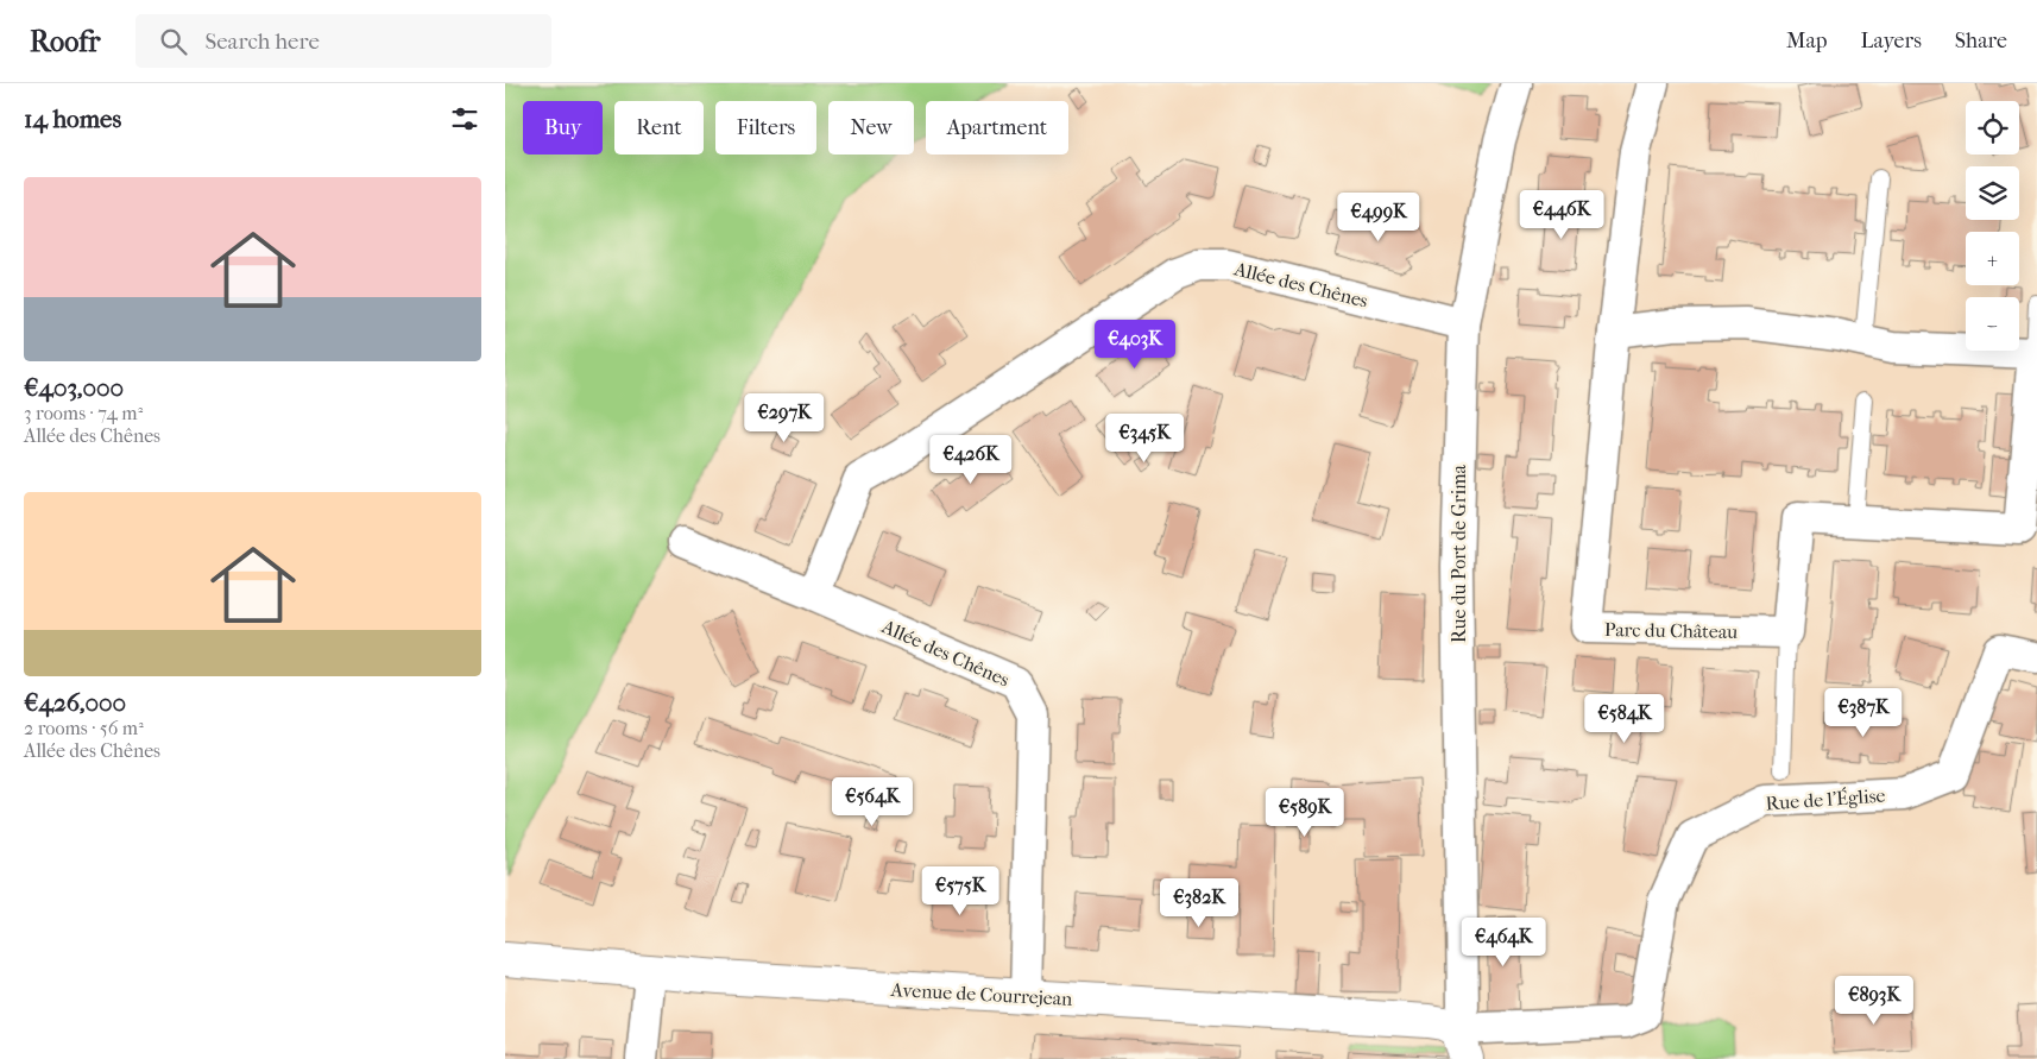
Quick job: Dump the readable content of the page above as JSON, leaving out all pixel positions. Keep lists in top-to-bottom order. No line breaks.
{"streets":{"street":["Allée des Chênes","Rue du Port de Grima","Parc du Château","Rue de l'Église","Avenue de Courrejean"]},"crossings":[["Allée des Chênes","Rue du Port de Grima"],["Allée des Chênes","Avenue de Courrejean"],["Rue du Port de Grima","Rue de l'Église"],["Rue du Port de Grima","Avenue de Courrejean"],["Rue de l'Église","Avenue de Courrejean"]],"page":{"header":"Roofr","search":"Search here","nav":["Map","Layers","Share"],"heading":"14 homes","map_buttons":["+","−"],"chip":["Buy","Rent","Filters","New","Apartment"],"list":[{"name":"€403,000","note":"3 rooms · 74 m² · Allée des Chênes"},{"name":"€426,000","note":"2 rooms · 56 m² · Allée des Chênes"}],"price":["€446K","€499K","€403K","€297K","€345K","€426K","€387K","€584K","€564K","€589K","€575K","€382K","€464K","€893K"]}}
